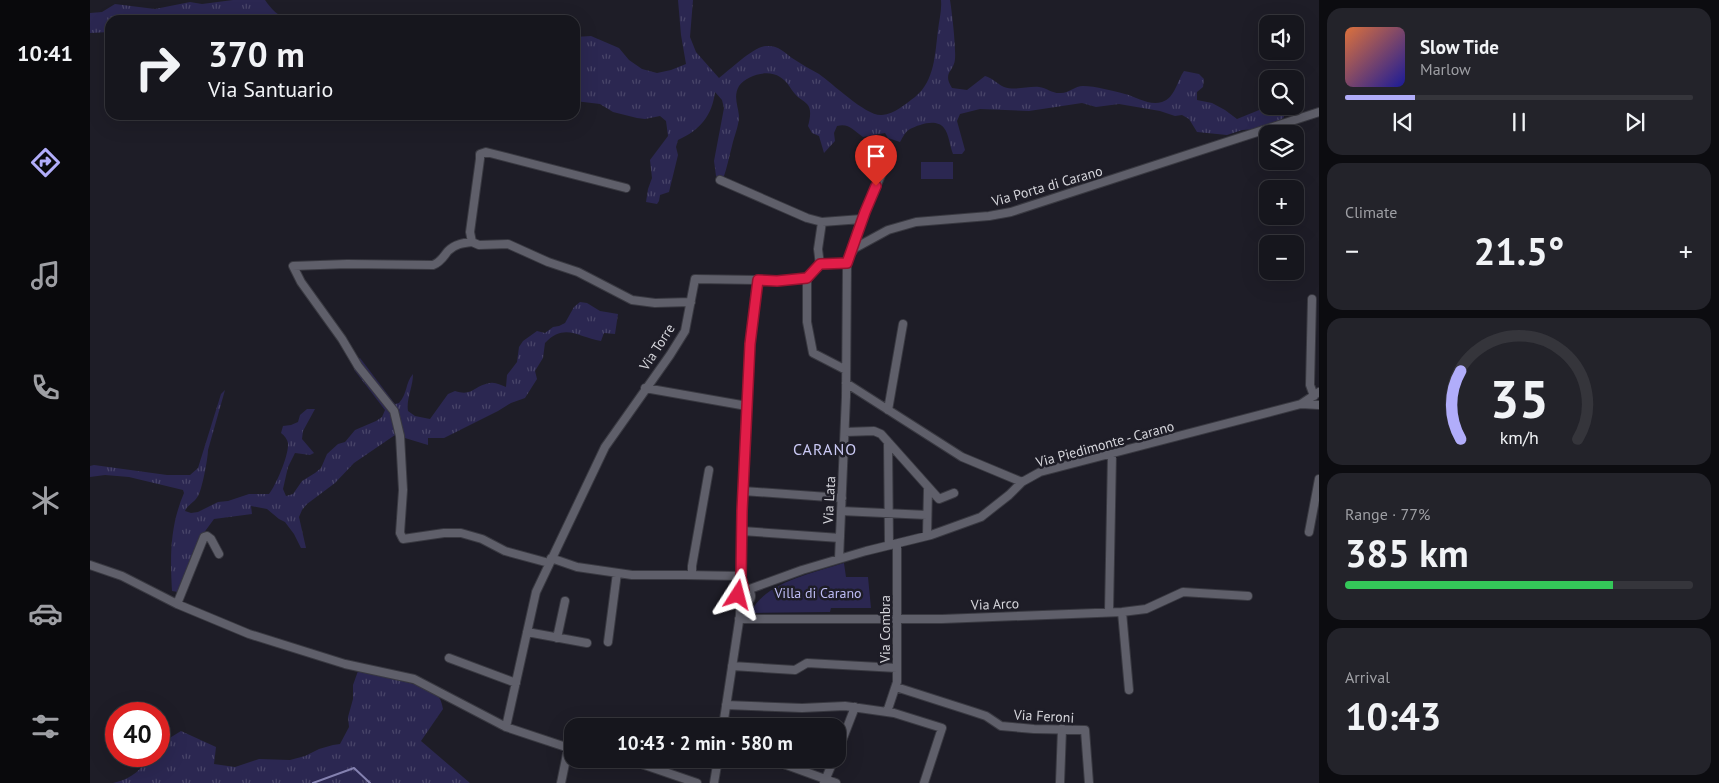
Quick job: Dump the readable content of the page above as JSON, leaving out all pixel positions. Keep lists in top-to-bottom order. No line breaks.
{"streets":{"street":["Via Porta di Carano","Via Torre","Via Piedimonte - Carano","Via Lata","Via Arco","Via Combra","Via Feroni"]},"crossings":[["Via Piedimonte - Carano","Via Lata"],["Via Piedimonte - Carano","Via Combra"],["Via Arco","Via Combra"],["Via Combra","Via Feroni"]],"districts":["CARANO"],"parks":["Villa di Carano"],"page":{"tabs":"10:41","map_buttons":["+","−"],"turn":["370 m","Via Santuario"],"song":["Slow Tide","Marlow"],"tile":["Climate",["Range · 77%","385 km"],["Arrival","10:43"]],"heat":["−","21.5°","+"],"limit":"40","trip":"10:43 · 2 min · 580 m","gauge":["35","km/h"]}}
